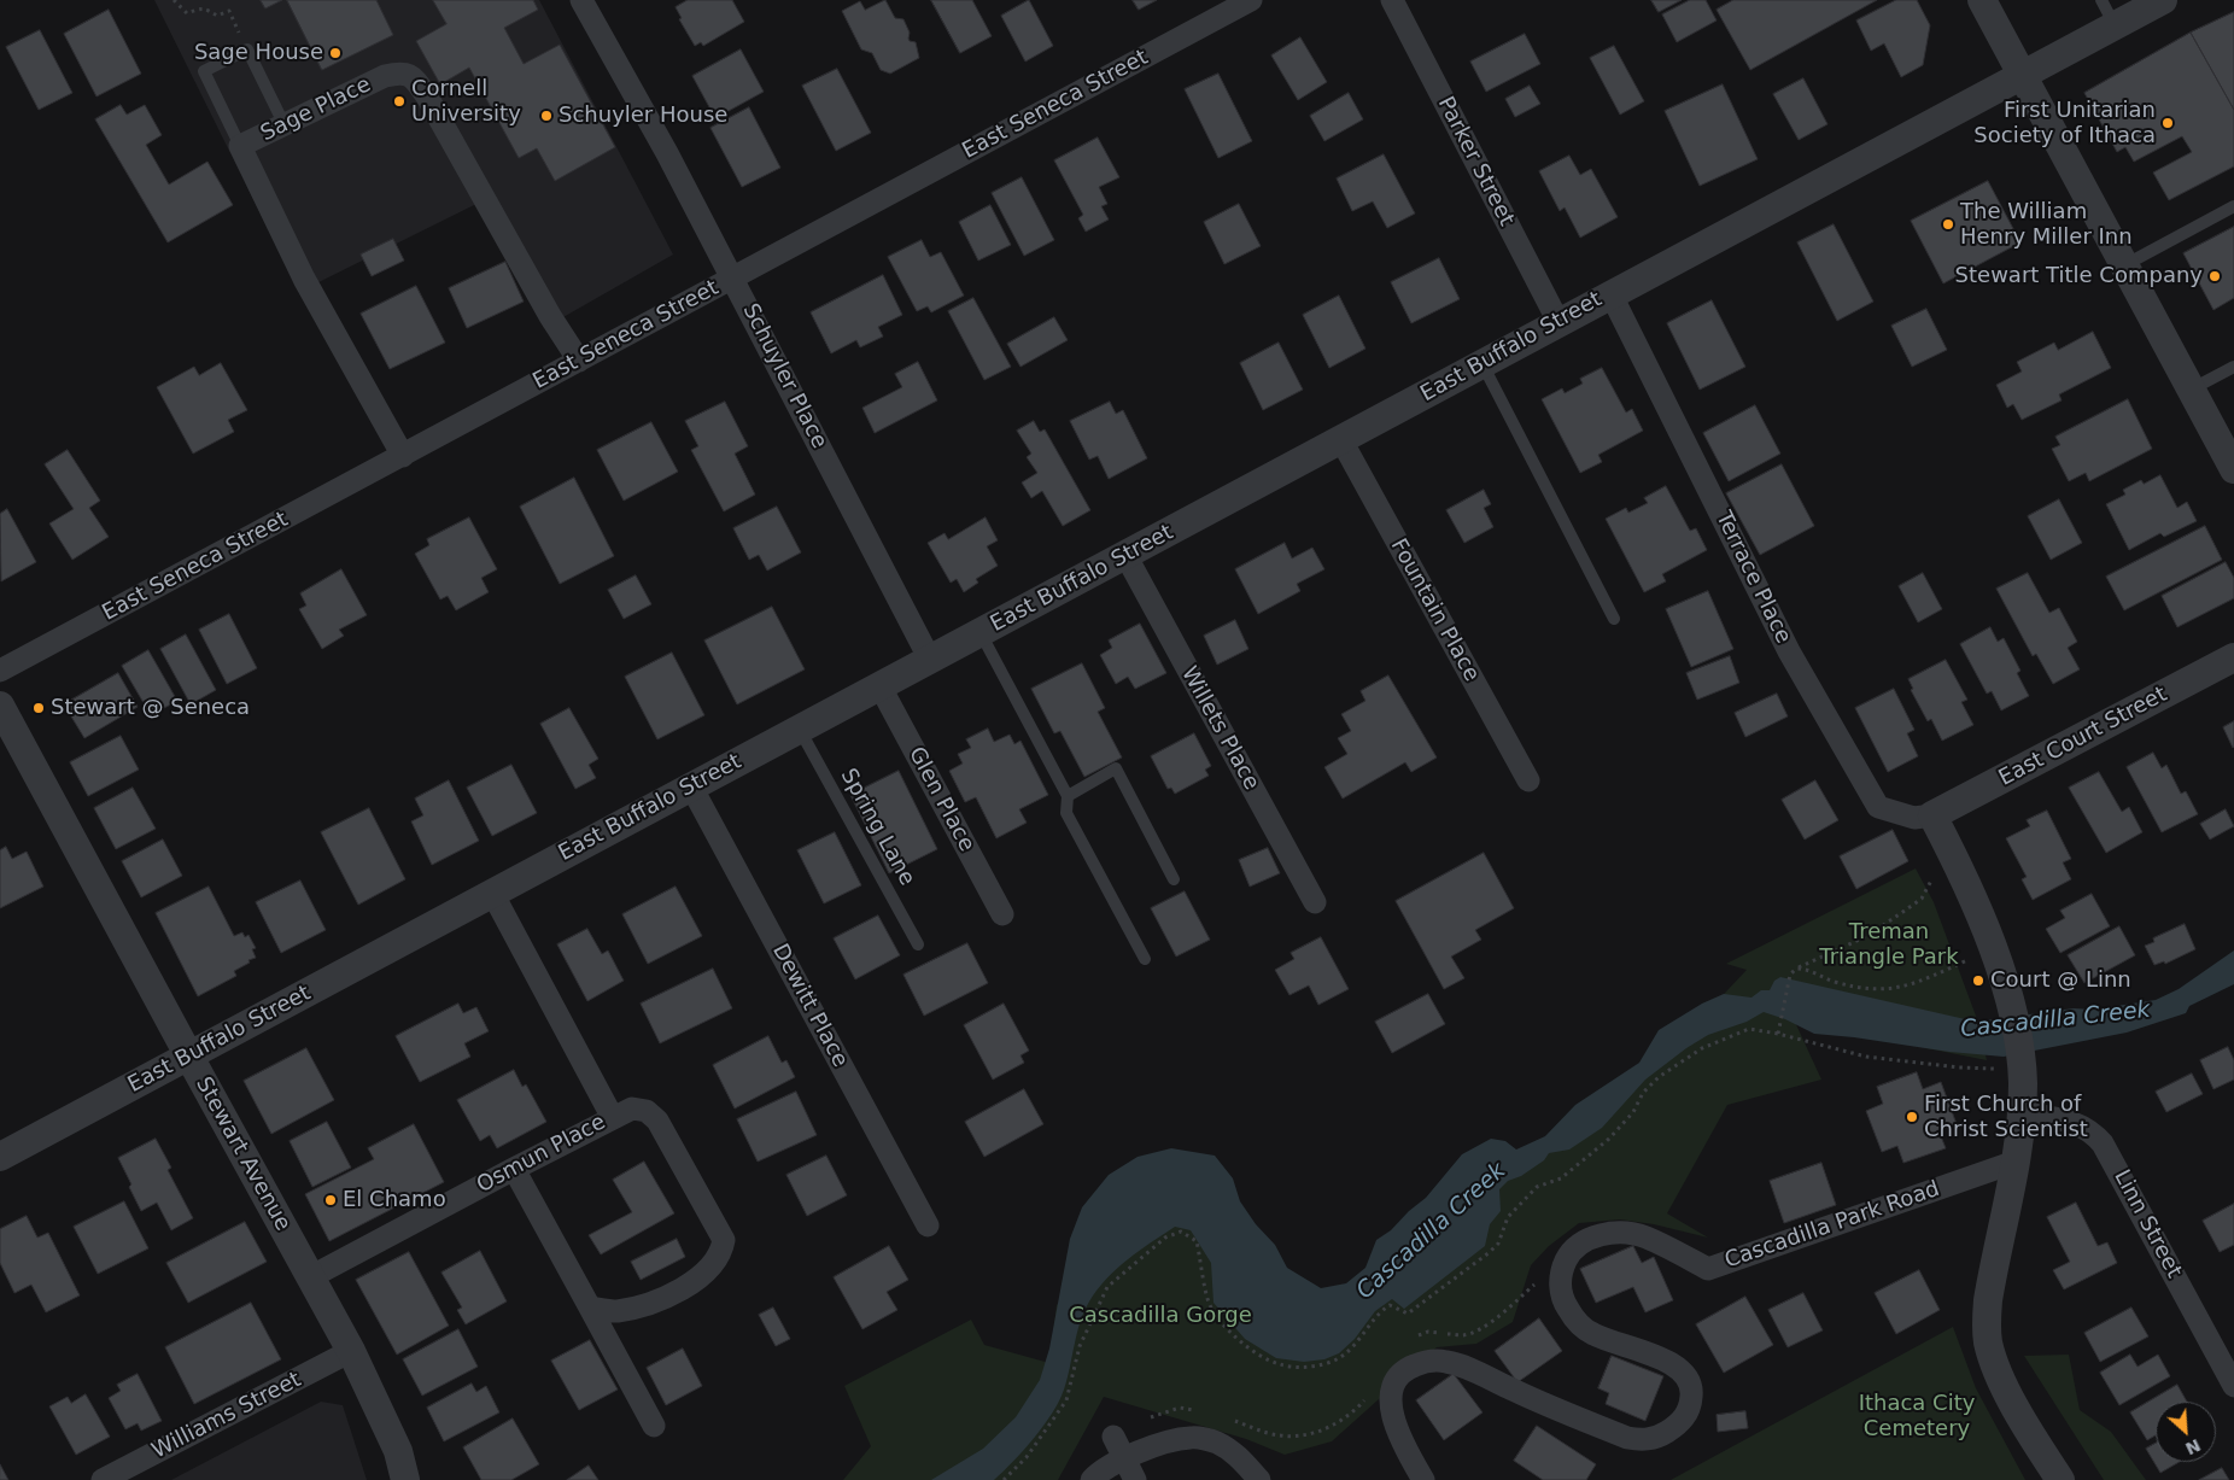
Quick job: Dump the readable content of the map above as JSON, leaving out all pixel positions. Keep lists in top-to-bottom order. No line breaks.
{"streets":{"street":["East Seneca Street","Sage Place","Parker Street","East Buffalo Street","Schuyler Place","Terrace Place","Fountain Place","Willets Place","East Court Street","Glen Place","Dewitt Place","Stewart Avenue","Osmun Place","Linn Street","Cascadilla Park Road","Williams Street"],"lane":["Spring Lane"]},"crossings":[["East Seneca Street","Sage Place"],["East Seneca Street","Schuyler Place"],["Parker Street","East Buffalo Street"],["East Buffalo Street","Schuyler Place"],["East Buffalo Street","Terrace Place"],["East Buffalo Street","Fountain Place"],["East Buffalo Street","Willets Place"],["East Buffalo Street","Glen Place"],["East Buffalo Street","Spring Lane"],["East Buffalo Street","Dewitt Place"],["East Buffalo Street","Stewart Avenue"],["East Buffalo Street","Osmun Place"],["Terrace Place","East Court Street"],["Stewart Avenue","Osmun Place"],["Stewart Avenue","Williams Street"]],"water":["Cascadilla Creek"],"parks":["Treman Triangle Park","Cascadilla Gorge","Ithaca City Cemetery"],"places":["Sage House","Cornell University","Schuyler House","First Unitarian Society of Ithaca","The William Henry Miller Inn","Stewart Title Company","Stewart @ Seneca","Court @ Linn","First Church of Christ Scientist","El Chamo"],"north":"bottom right"}
